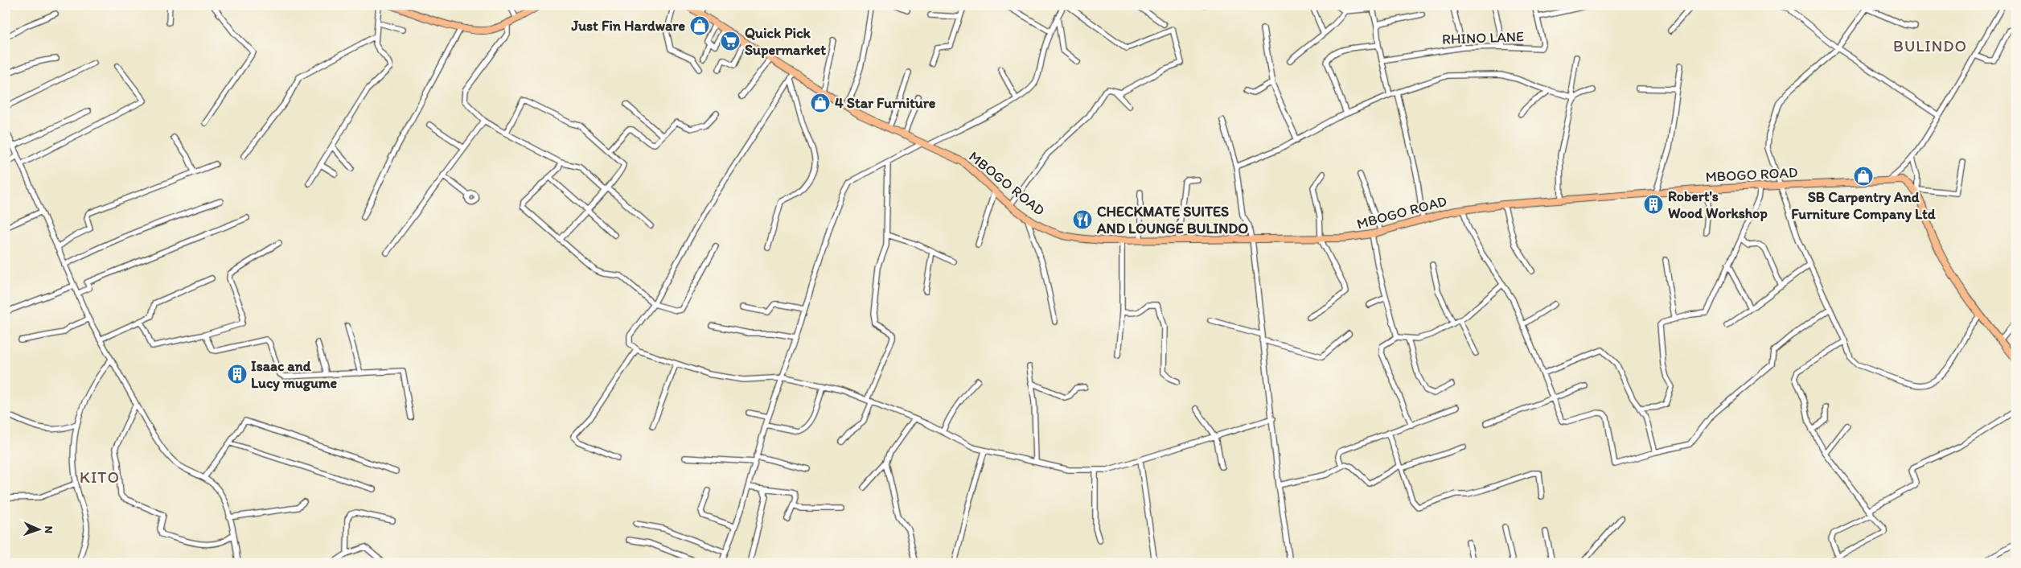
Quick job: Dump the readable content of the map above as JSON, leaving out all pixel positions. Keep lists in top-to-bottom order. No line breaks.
{"streets":{"main road":["MBOGO ROAD"],"street":["RHINO LANE"]},"districts":["BULINDO","KITO"],"places":{"shop":["Just Fin Hardware","4 Star Furniture","SB Carpentry And Furniture Company Ltd"],"supermarket":["Quick Pick Supermarket"],"building":["Robert's Wood Workshop","Isaac and Lucy mugume"],"restaurant":["CHECKMATE SUITES AND LOUNGE BULINDO"]},"north":"right"}
